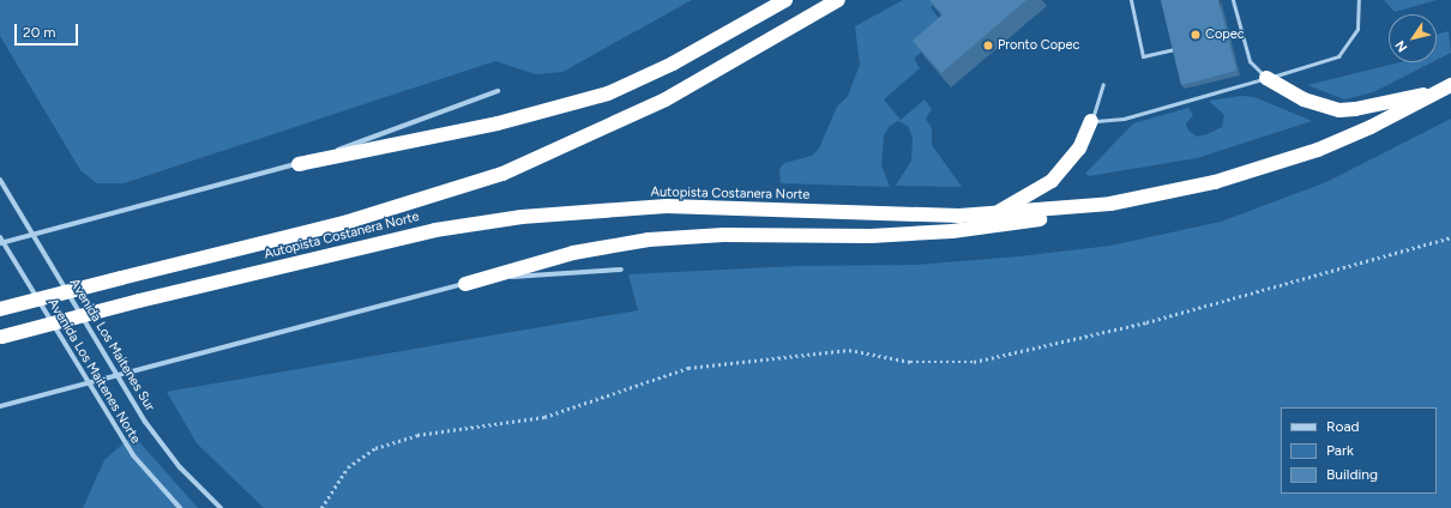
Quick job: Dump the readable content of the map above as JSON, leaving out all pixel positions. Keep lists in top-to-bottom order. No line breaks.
{"streets":{"highway":["Autopista Costanera Norte"],"street":["Avenida Los Maitenes Sur","Avenida Los Maitenes Norte"]},"places":["Copec","Pronto Copec"],"legend":["Road","Park","Building"],"scale_bar":"20 m","north":"bottom left"}
